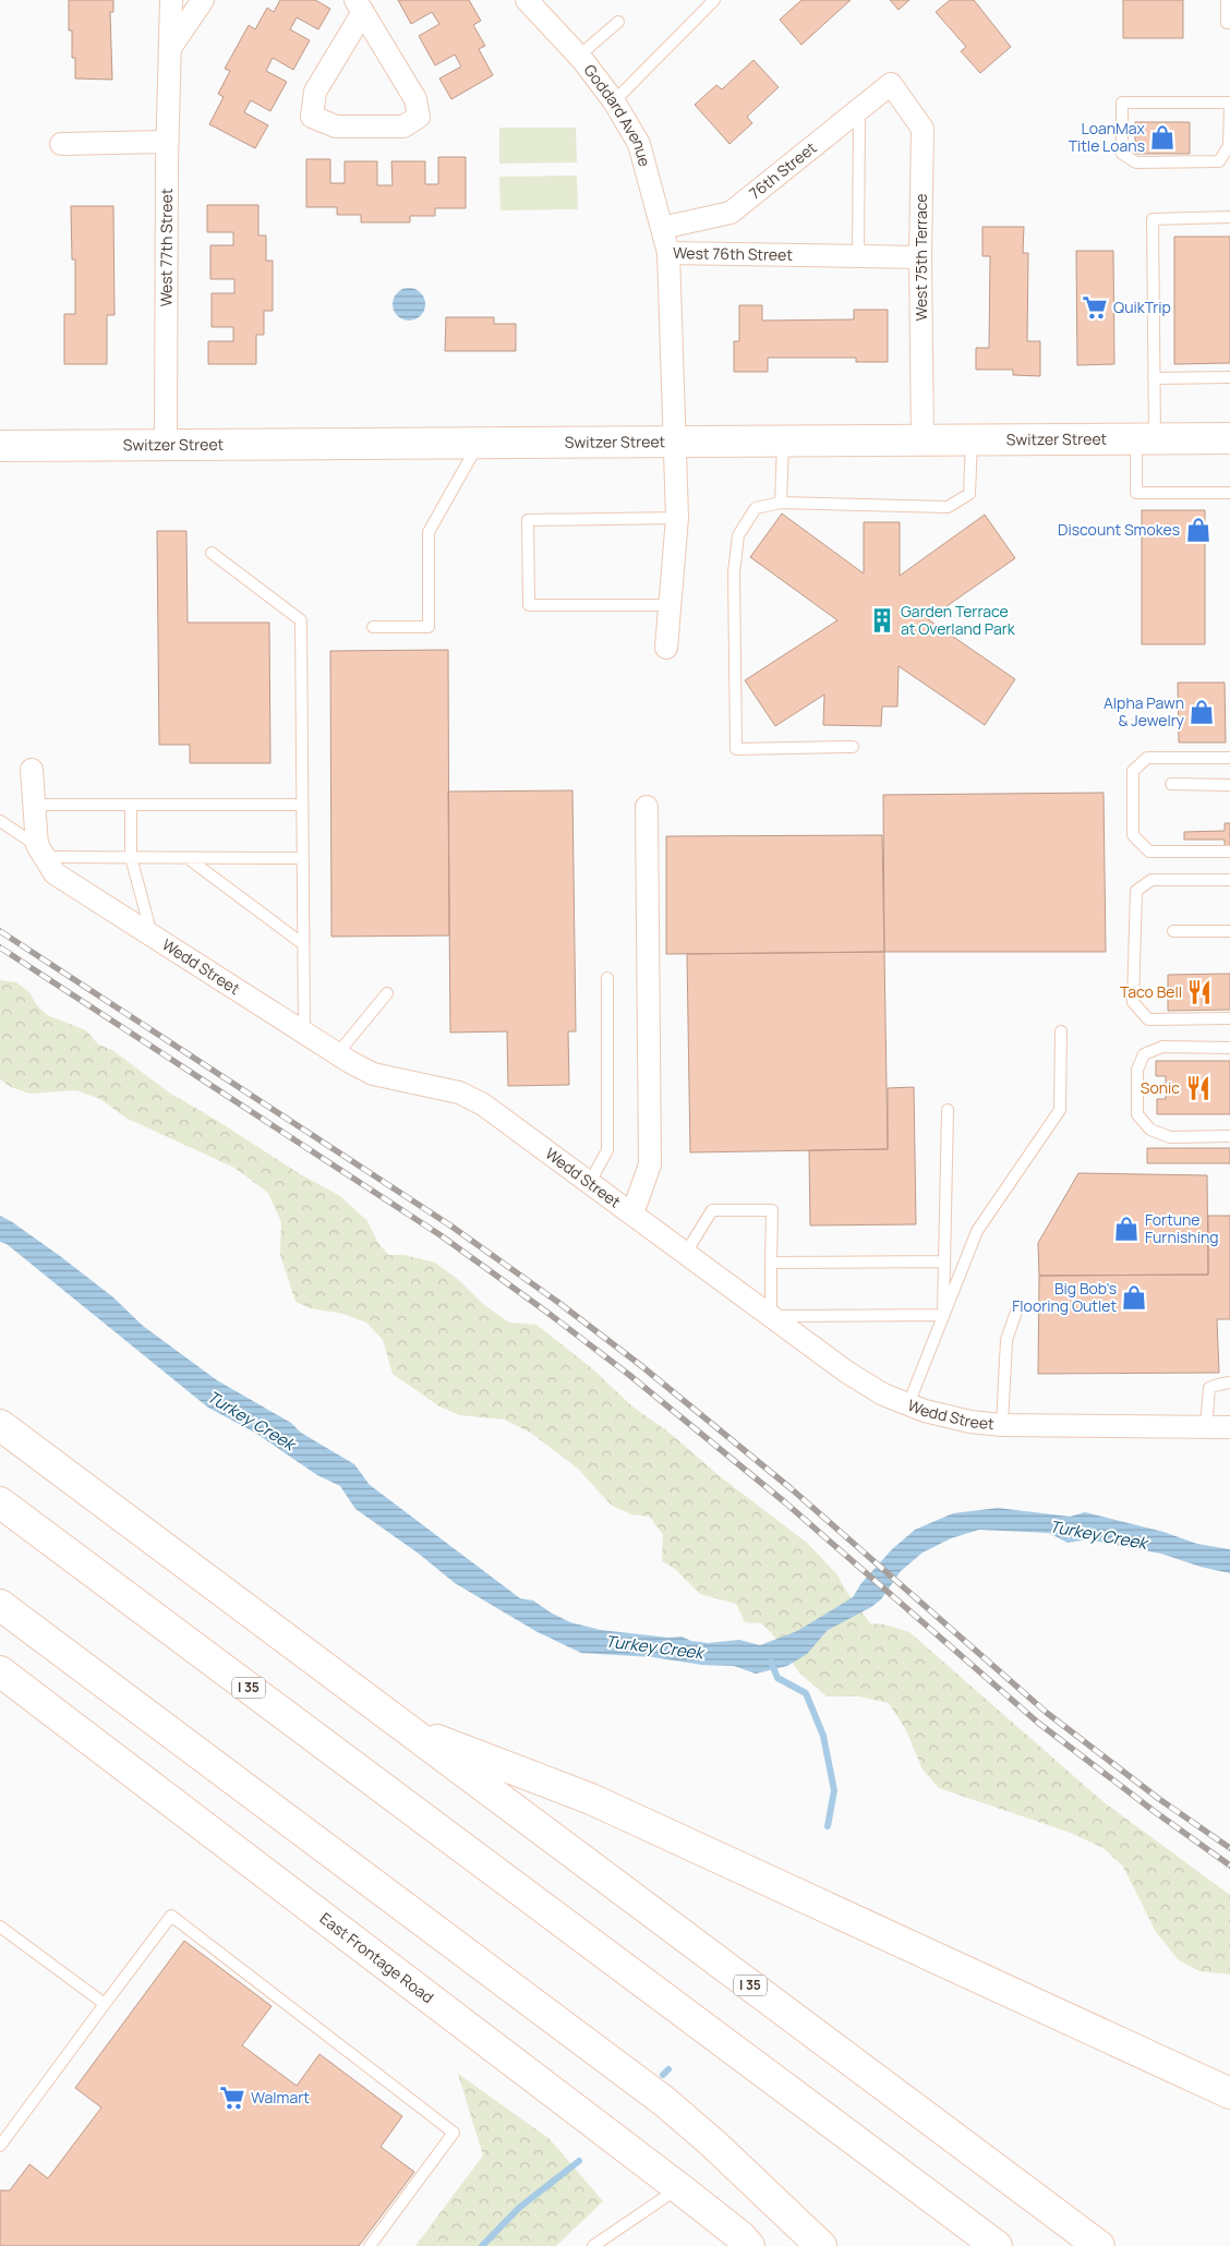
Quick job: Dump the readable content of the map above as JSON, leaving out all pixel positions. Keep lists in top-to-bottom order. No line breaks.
{"streets":{"main road":["Switzer Street","I 35","East Frontage Road"],"street":["Goddard Avenue","76th Street","West 77th Street","West 76th Street","West 75th Terrace","Wedd Street"]},"crossings":[["Goddard Avenue","76th Street"],["Goddard Avenue","West 76th Street"],["76th Street","West 75th Terrace"],["West 77th Street","Switzer Street"],["West 76th Street","West 75th Terrace"],["West 76th Street","Switzer Street"],["West 75th Terrace","Switzer Street"]],"water":["Turkey Creek"],"places":{"shop":["LoanMax Title Loans","Discount Smokes","Alpha Pawn & Jewelry","Fortune Furnishing","Big Bob's Flooring Outlet"],"supermarket":["QuikTrip","Walmart"],"building":["Garden Terrace at Overland Park"],"restaurant":["Taco Bell","Sonic"]}}
